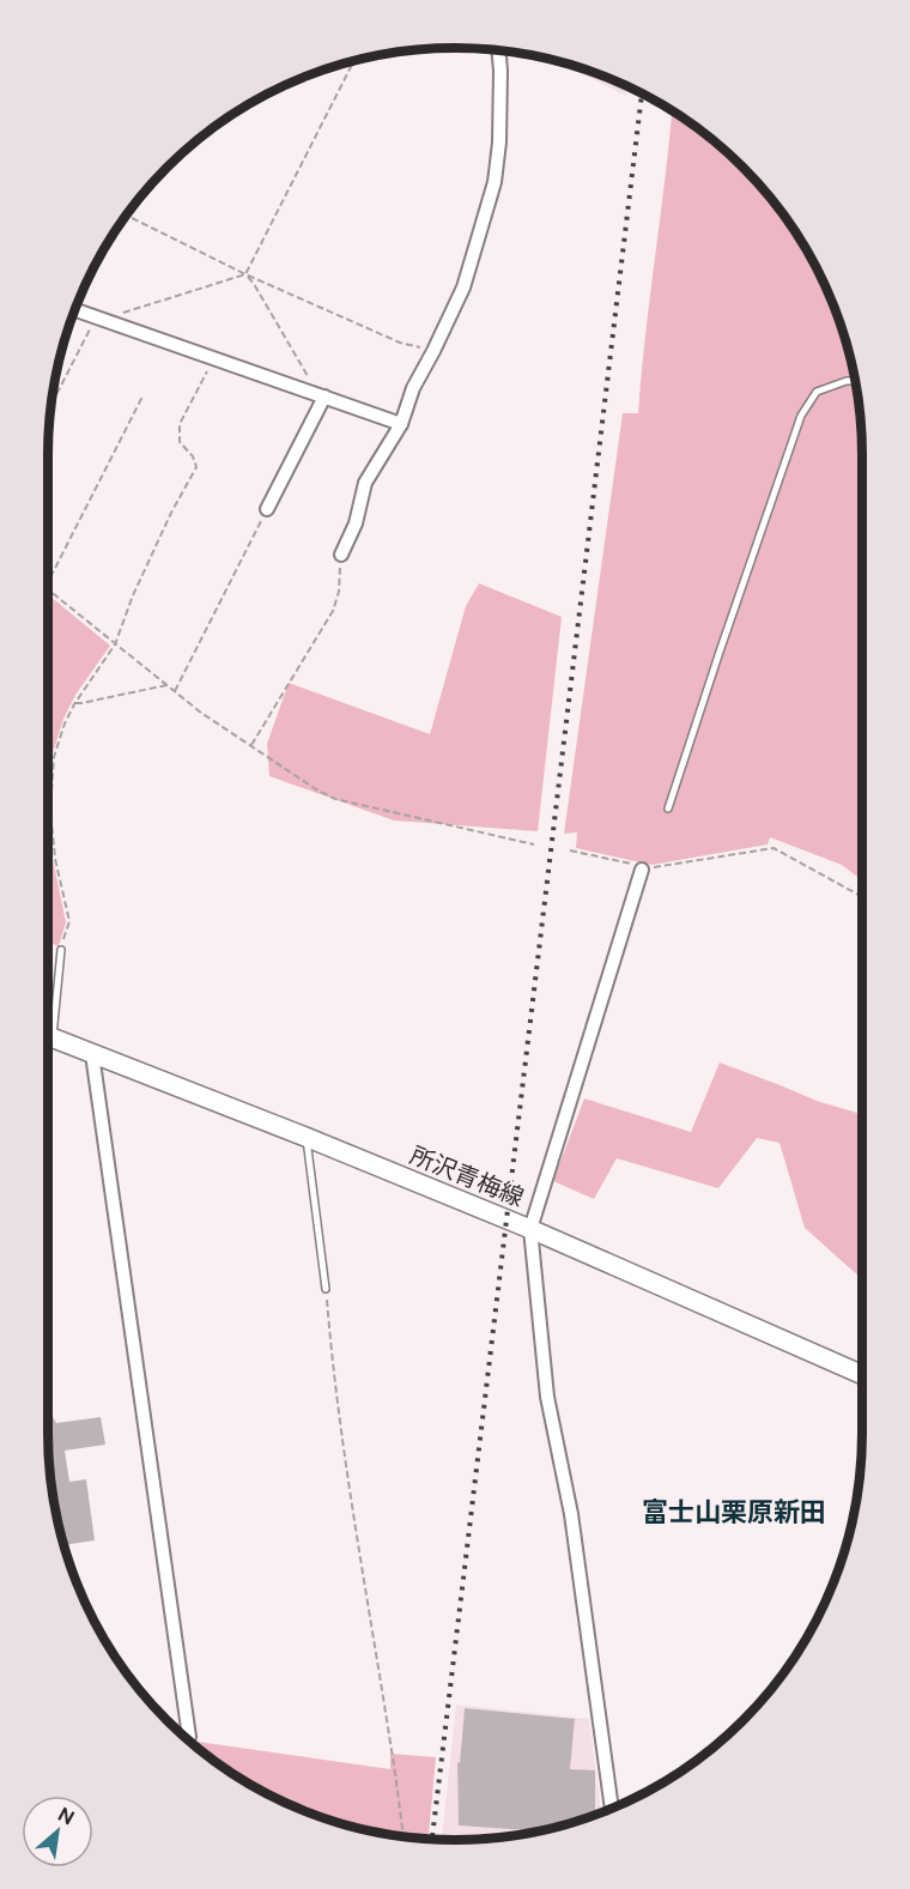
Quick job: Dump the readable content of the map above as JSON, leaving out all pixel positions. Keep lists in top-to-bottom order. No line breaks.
{"streets":{"main road":["所沢青梅線"]},"districts":["富士山栗原新田"],"north":"top right"}
